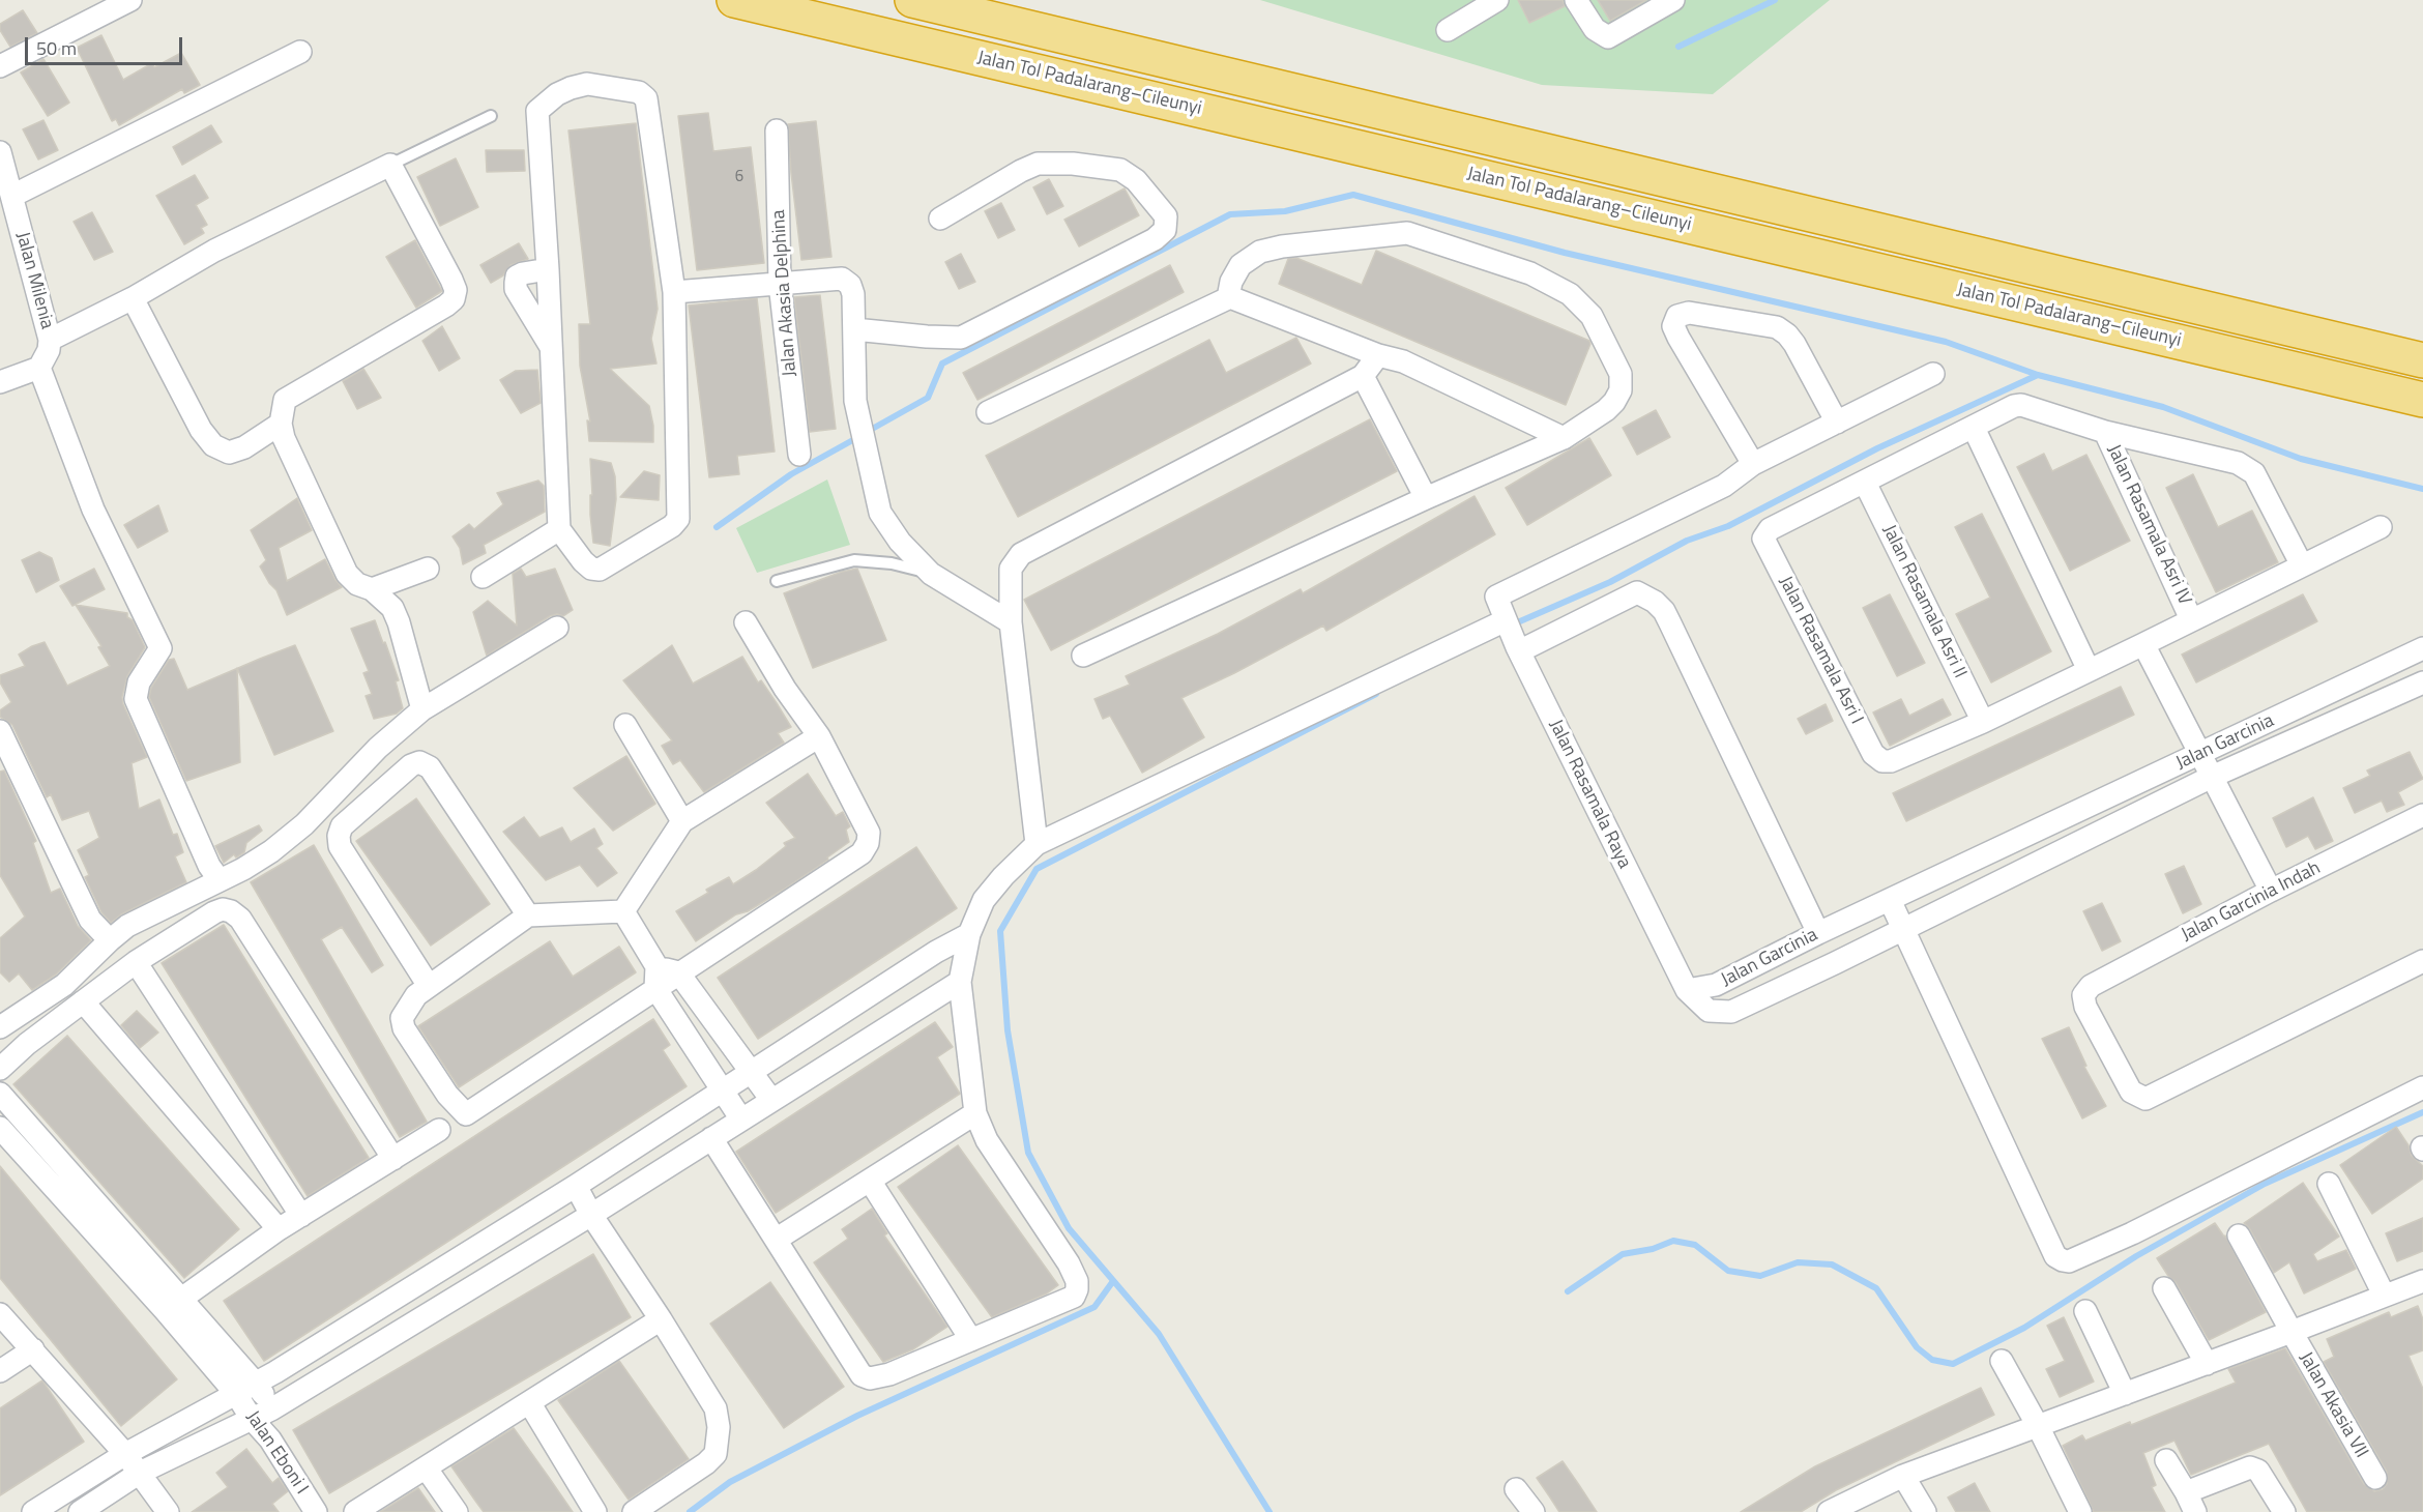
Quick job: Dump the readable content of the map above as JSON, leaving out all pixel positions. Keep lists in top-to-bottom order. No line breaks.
{"streets":{"highway":["Jalan Tol Padalarang–Cileunyi"],"street":["Jalan Milenia","Jalan Akasia Delphina","Jalan Rasamala Asri IV","Jalan Rasamala Asri II","Jalan Rasamala Asri I","Jalan Garcinia","Jalan Rasamala Raya","Jalan Garcinia Indah","Jalan Akasia VII","Jalan Eboni I"]},"crossings":[["Jalan Rasamala Asri II","Jalan Rasamala Asri I"],["Jalan Garcinia","Jalan Rasamala Raya"]],"house_numbers":["6"],"scale_bar":"50 m"}
